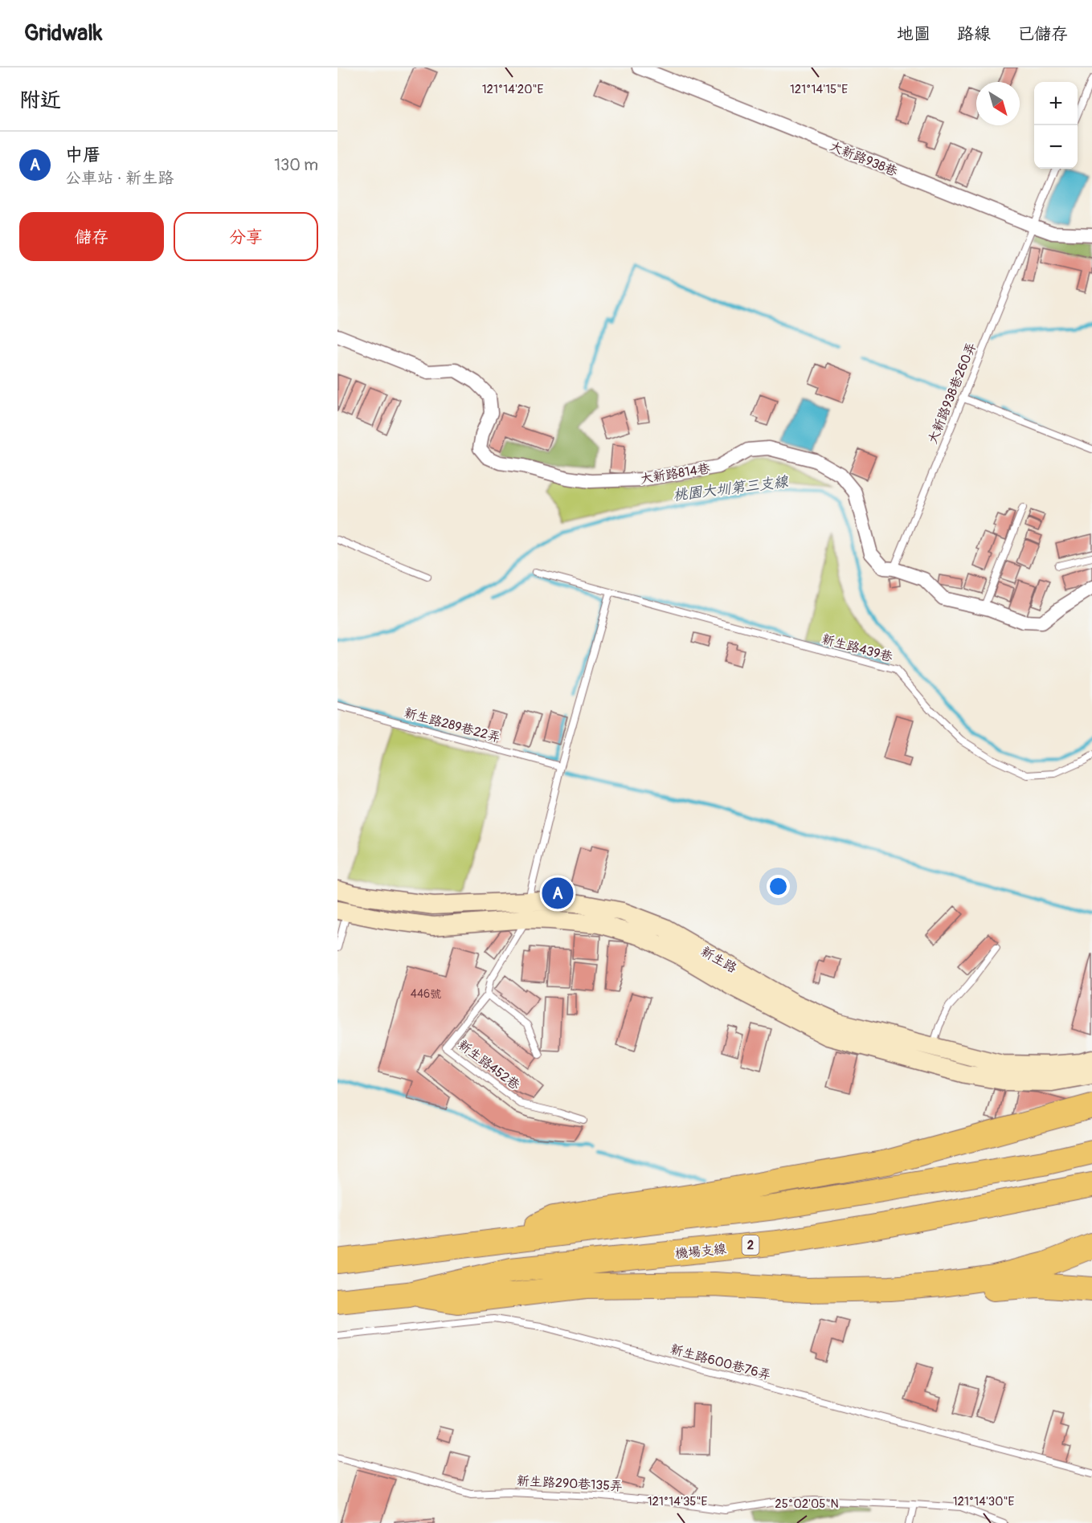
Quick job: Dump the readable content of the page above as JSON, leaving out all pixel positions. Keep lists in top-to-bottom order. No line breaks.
{"streets":{"highway":["2","機場支線"],"main road":["新生路"],"street":["大新路938巷","大新路814巷"],"lane":["大新路938巷260弄","新生路439巷","新生路289巷22弄","新生路452巷","新生路600巷76弄","新生路290巷135弄"]},"crossings":[["大新路938巷","大新路938巷260弄"],["大新路938巷260弄","大新路814巷"],["新生路","新生路452巷"]],"water":["桃園大圳第三支線"],"house_numbers":["446號"],"north":"bottom right","page":{"header":"Gridwalk","nav":["地圖","路線","已儲存"],"heading":"附近","map_buttons":["+","−"],"list":[{"mark":"A","name":"中厝","note":"公車站 · 新生路","value":"130 m"}],"buttons":["儲存","分享"],"pins":"A"},"coordinates":["121°14'20\"E","121°14'15\"E","121°14'35\"E","121°14'30\"E","25°02'05\"N"]}
